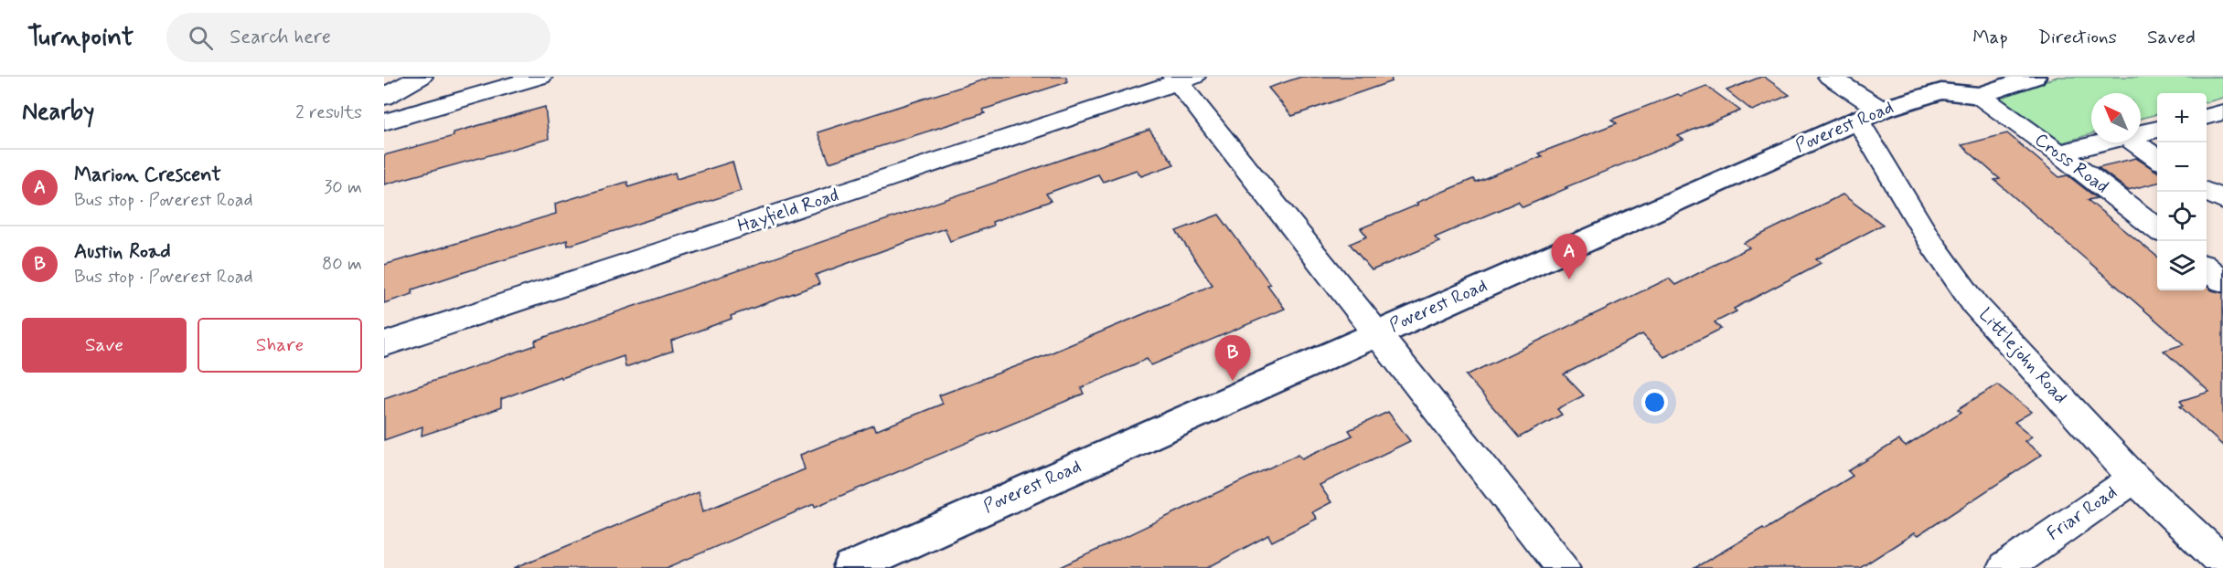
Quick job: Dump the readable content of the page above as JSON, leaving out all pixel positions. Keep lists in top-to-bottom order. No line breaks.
{"streets":{"street":["Poverest Road","Cross Road","Hayfield Road","Littlejohn Road","Friar Road"]},"crossings":[["Poverest Road","Cross Road"],["Poverest Road","Littlejohn Road"],["Littlejohn Road","Friar Road"]],"north":"top left","page":{"header":"Turnpoint","search":"Search here","nav":["Map","Directions","Saved"],"heading":["Nearby","2 results"],"map_buttons":["+","−"],"list":[{"mark":"A","name":"Marion Crescent","note":"Bus stop · Poverest Road","value":"30 m"},{"mark":"B","name":"Austin Road","note":"Bus stop · Poverest Road","value":"80 m"}],"pins":["A","B"],"buttons":["Save","Share"]}}
